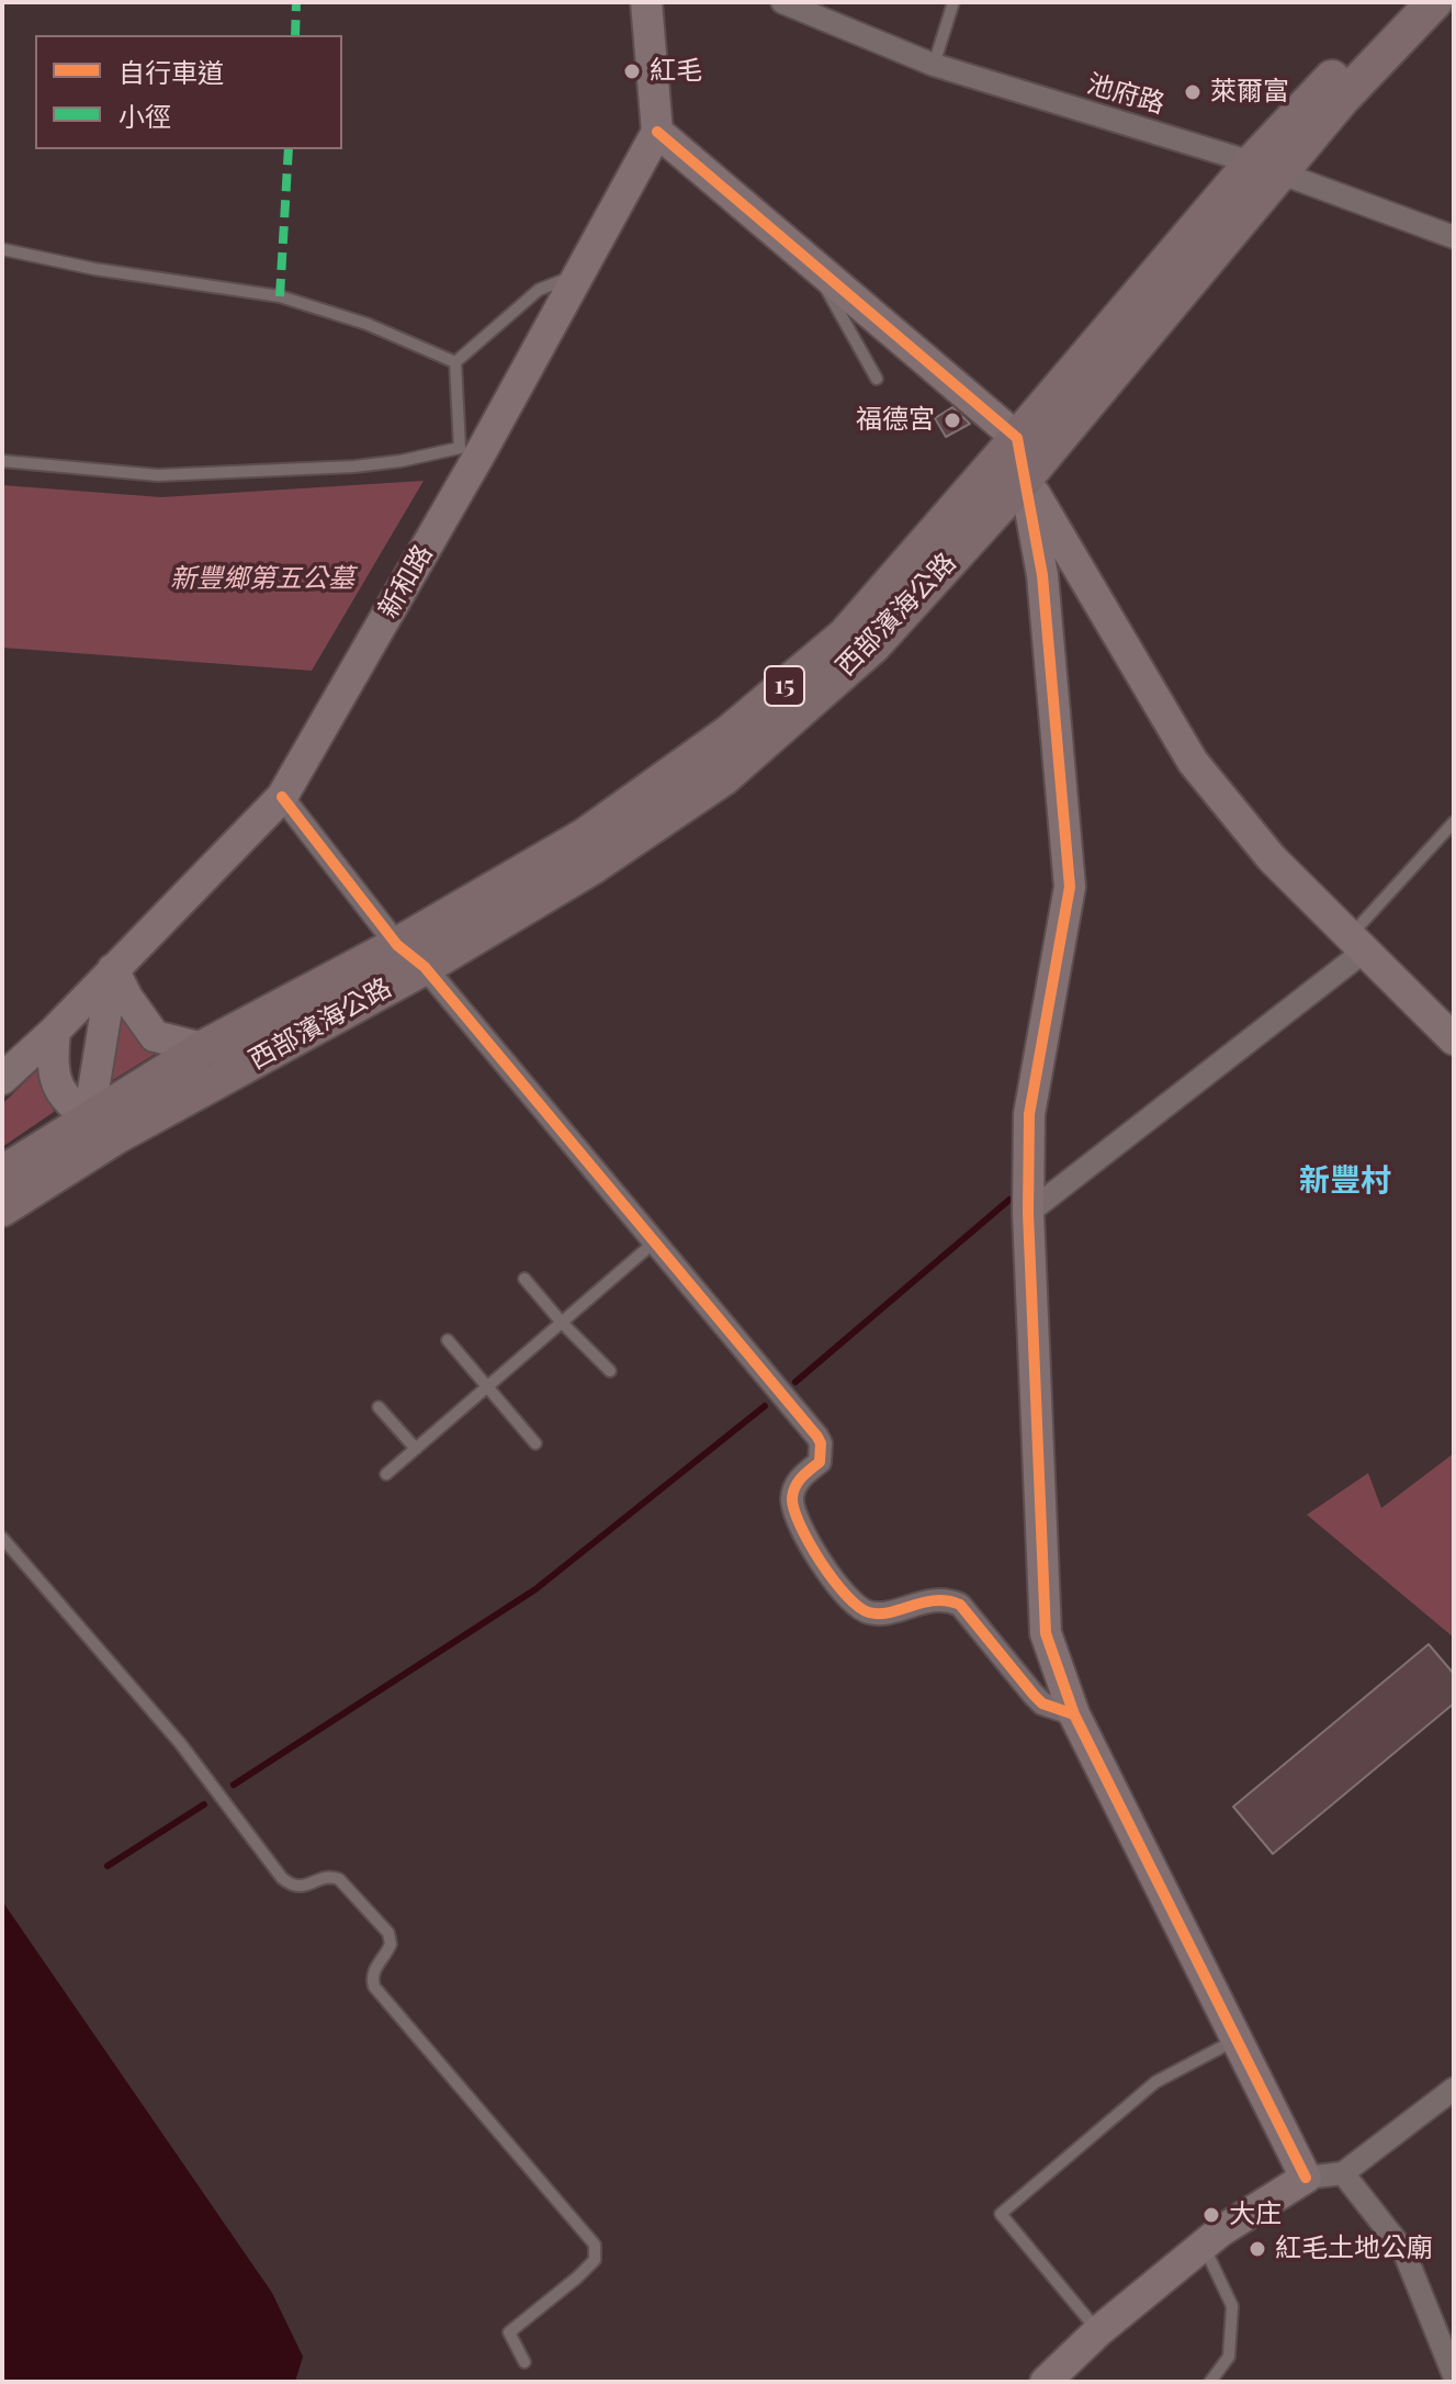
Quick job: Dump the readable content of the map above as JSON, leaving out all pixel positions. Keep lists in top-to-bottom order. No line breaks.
{"streets":{"main road":["西部濱海公路","15"],"street":["池府路","新和路"]},"crossings":[["池府路","西部濱海公路"]],"districts":["新豐村"],"parks":["新豐鄉第五公墓"],"places":["紅毛","萊爾富","福德宮","大庄","紅毛土地公廟"],"legend":["自行車道","小徑"]}
